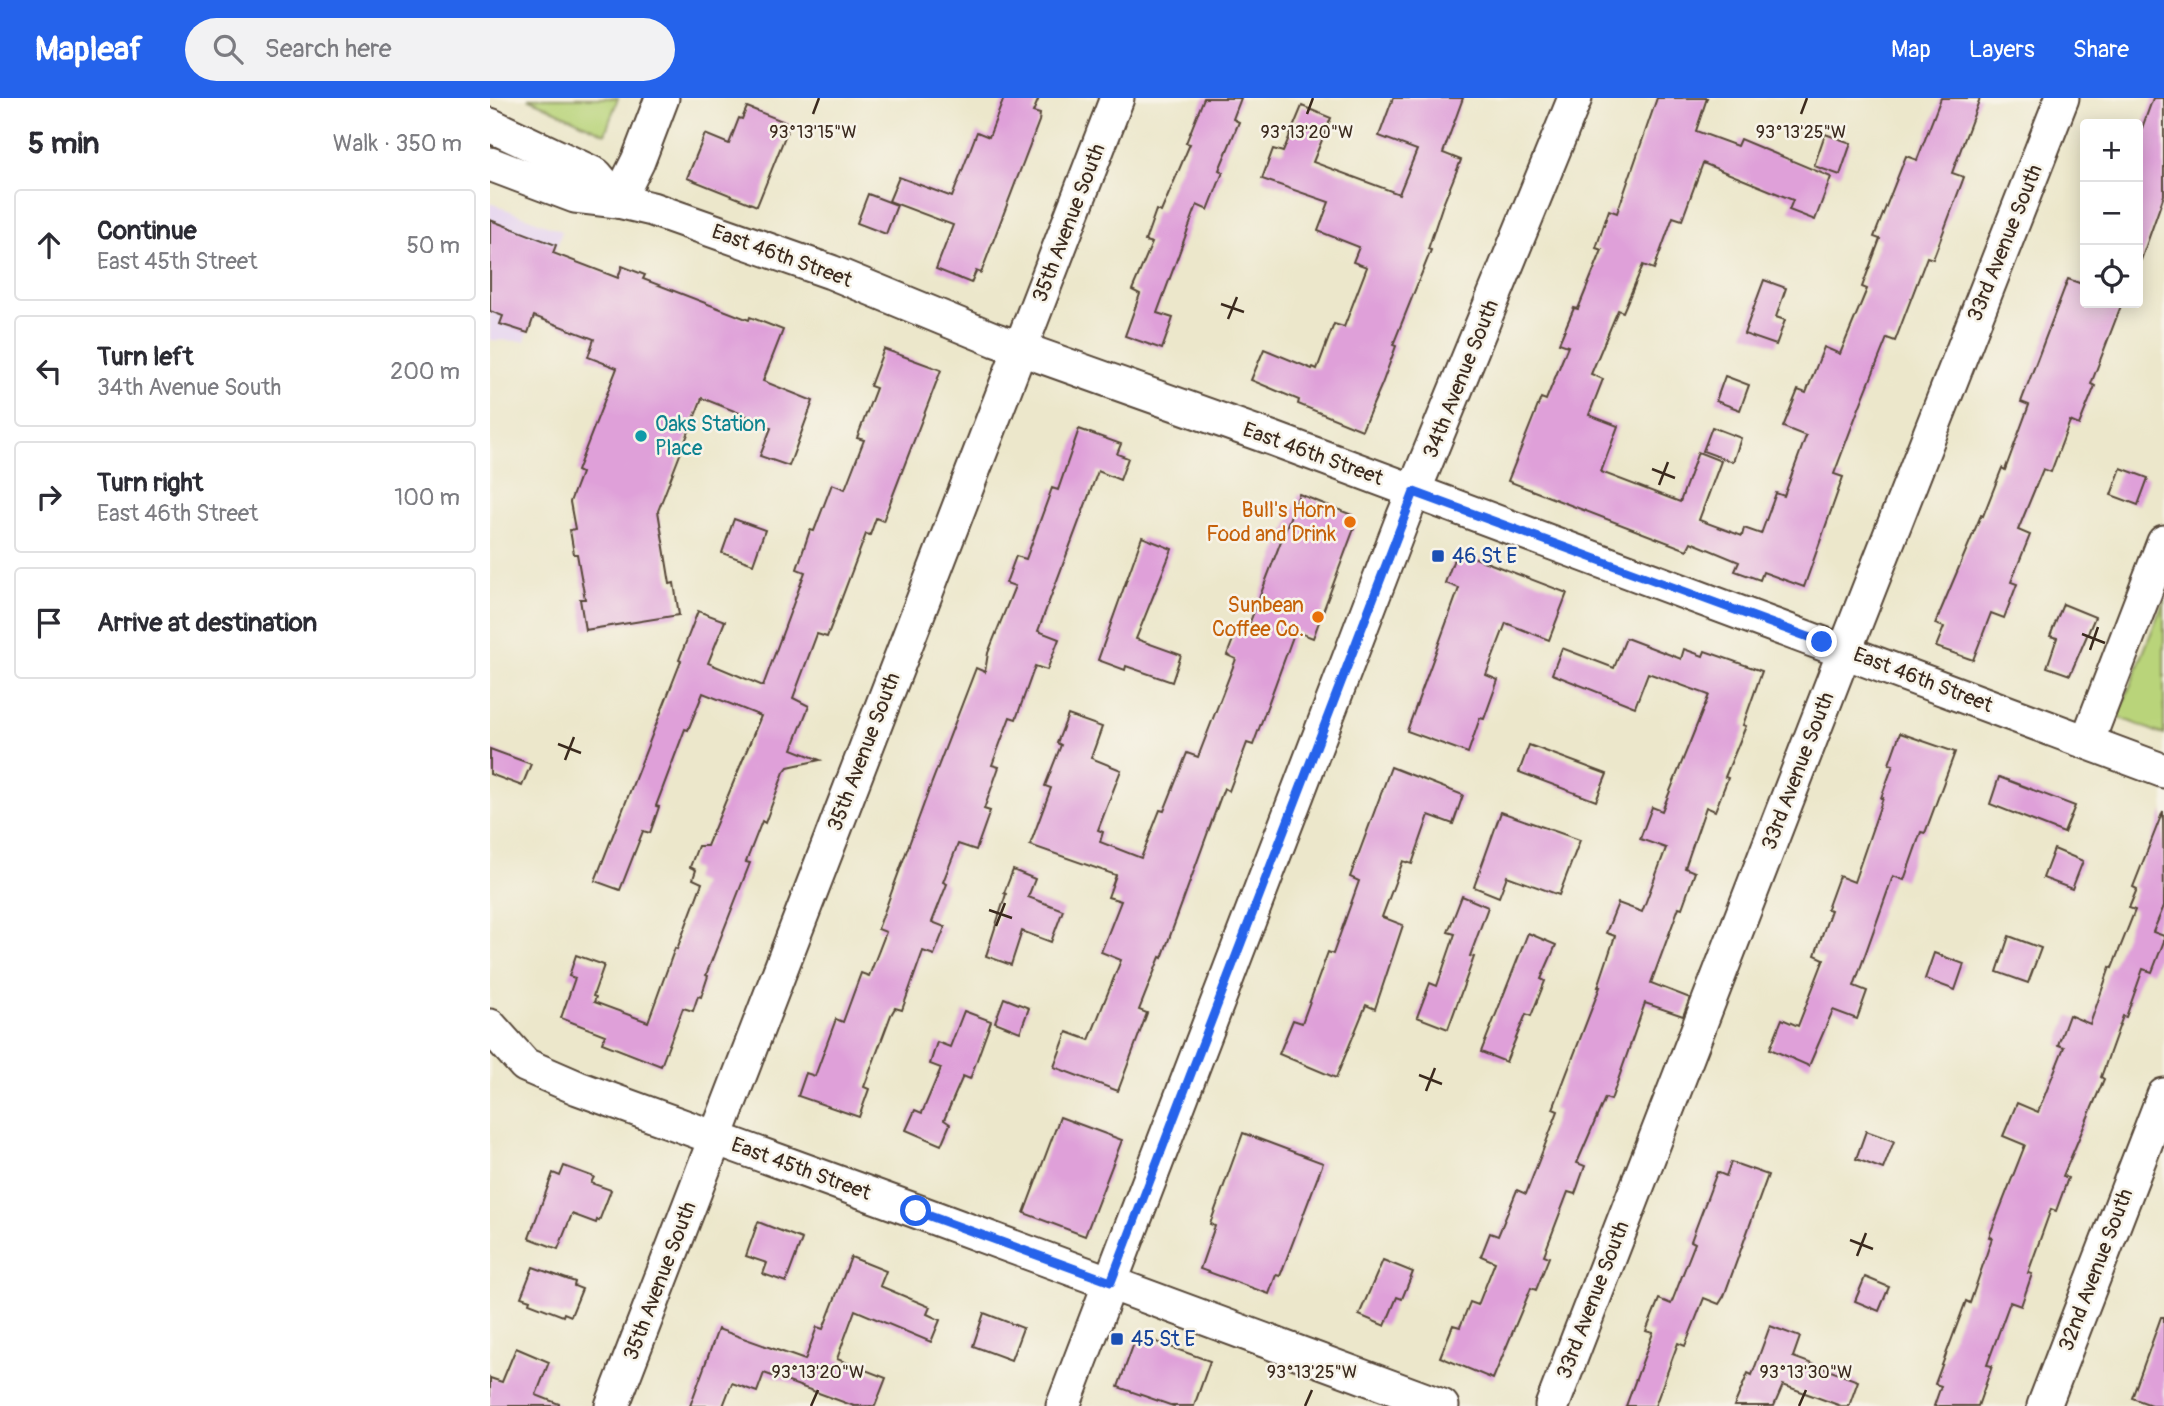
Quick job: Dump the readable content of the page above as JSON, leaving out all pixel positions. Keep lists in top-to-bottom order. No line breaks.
{"streets":{"street":["35th Avenue South","33rd Avenue South","East 46th Street","34th Avenue South","East 45th Street","32nd Avenue South"]},"crossings":[["35th Avenue South","East 46th Street"],["35th Avenue South","East 45th Street"],["33rd Avenue South","East 46th Street"],["East 46th Street","34th Avenue South"],["34th Avenue South","East 45th Street"]],"places":{"other":["Oaks Station Place","Bull's Horn Food and Drink","Sunbean Coffee Co."],"transit":["46 St E","45 St E"]},"page":{"header":"Mapleaf","search":"Search here","nav":["Map","Layers","Share"],"heading":["5 min","Walk · 350 m"],"map_buttons":["+","−"],"list":[["Continue","East 45th Street","50 m"],["Turn left","34th Avenue South","200 m"],["Turn right","East 46th Street","100 m"],"Arrive at destination"]},"coordinates":["93°13'15\"W","93°13'20\"W","93°13'25\"W","93°13'30\"W"]}
